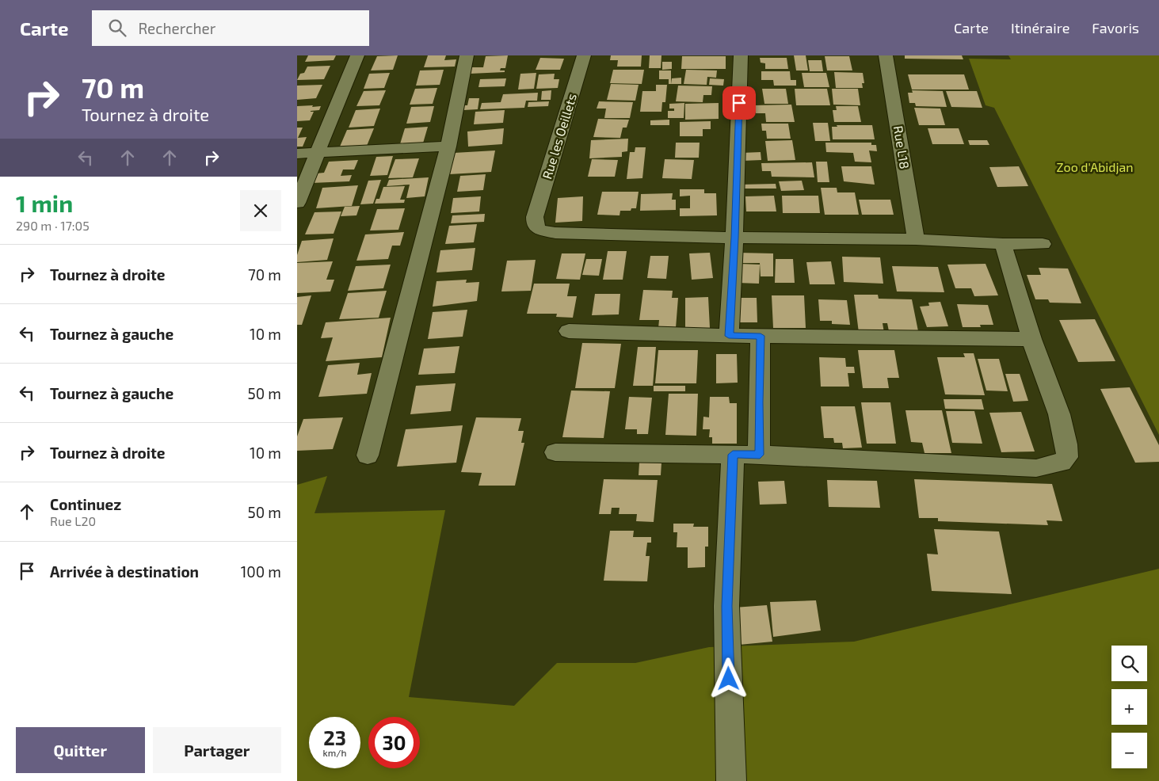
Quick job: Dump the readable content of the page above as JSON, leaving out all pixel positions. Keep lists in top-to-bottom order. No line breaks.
{"streets":{"street":["Rue les Oeillets","Rue L18"]},"parks":["Zoo d'Abidjan"],"page":{"header":"Carte","search":"Rechercher","nav":["Carte","Itinéraire","Favoris"],"turn":["70 m","Tournez à droite"],"heading":["1 min","290 m · 17:05"],"list":[{"name":"Tournez à droite","value":"70 m"},{"name":"Tournez à gauche","value":"10 m"},{"name":"Tournez à gauche","value":"50 m"},{"name":"Tournez à droite","value":"10 m"},{"name":"Continuez","note":"Rue L20","value":"50 m"},{"name":"Arrivée à destination","value":"100 m"}],"map_buttons":["+","−"],"speed":"23 km/h","limit":"30","buttons":["Quitter","Partager"]}}
